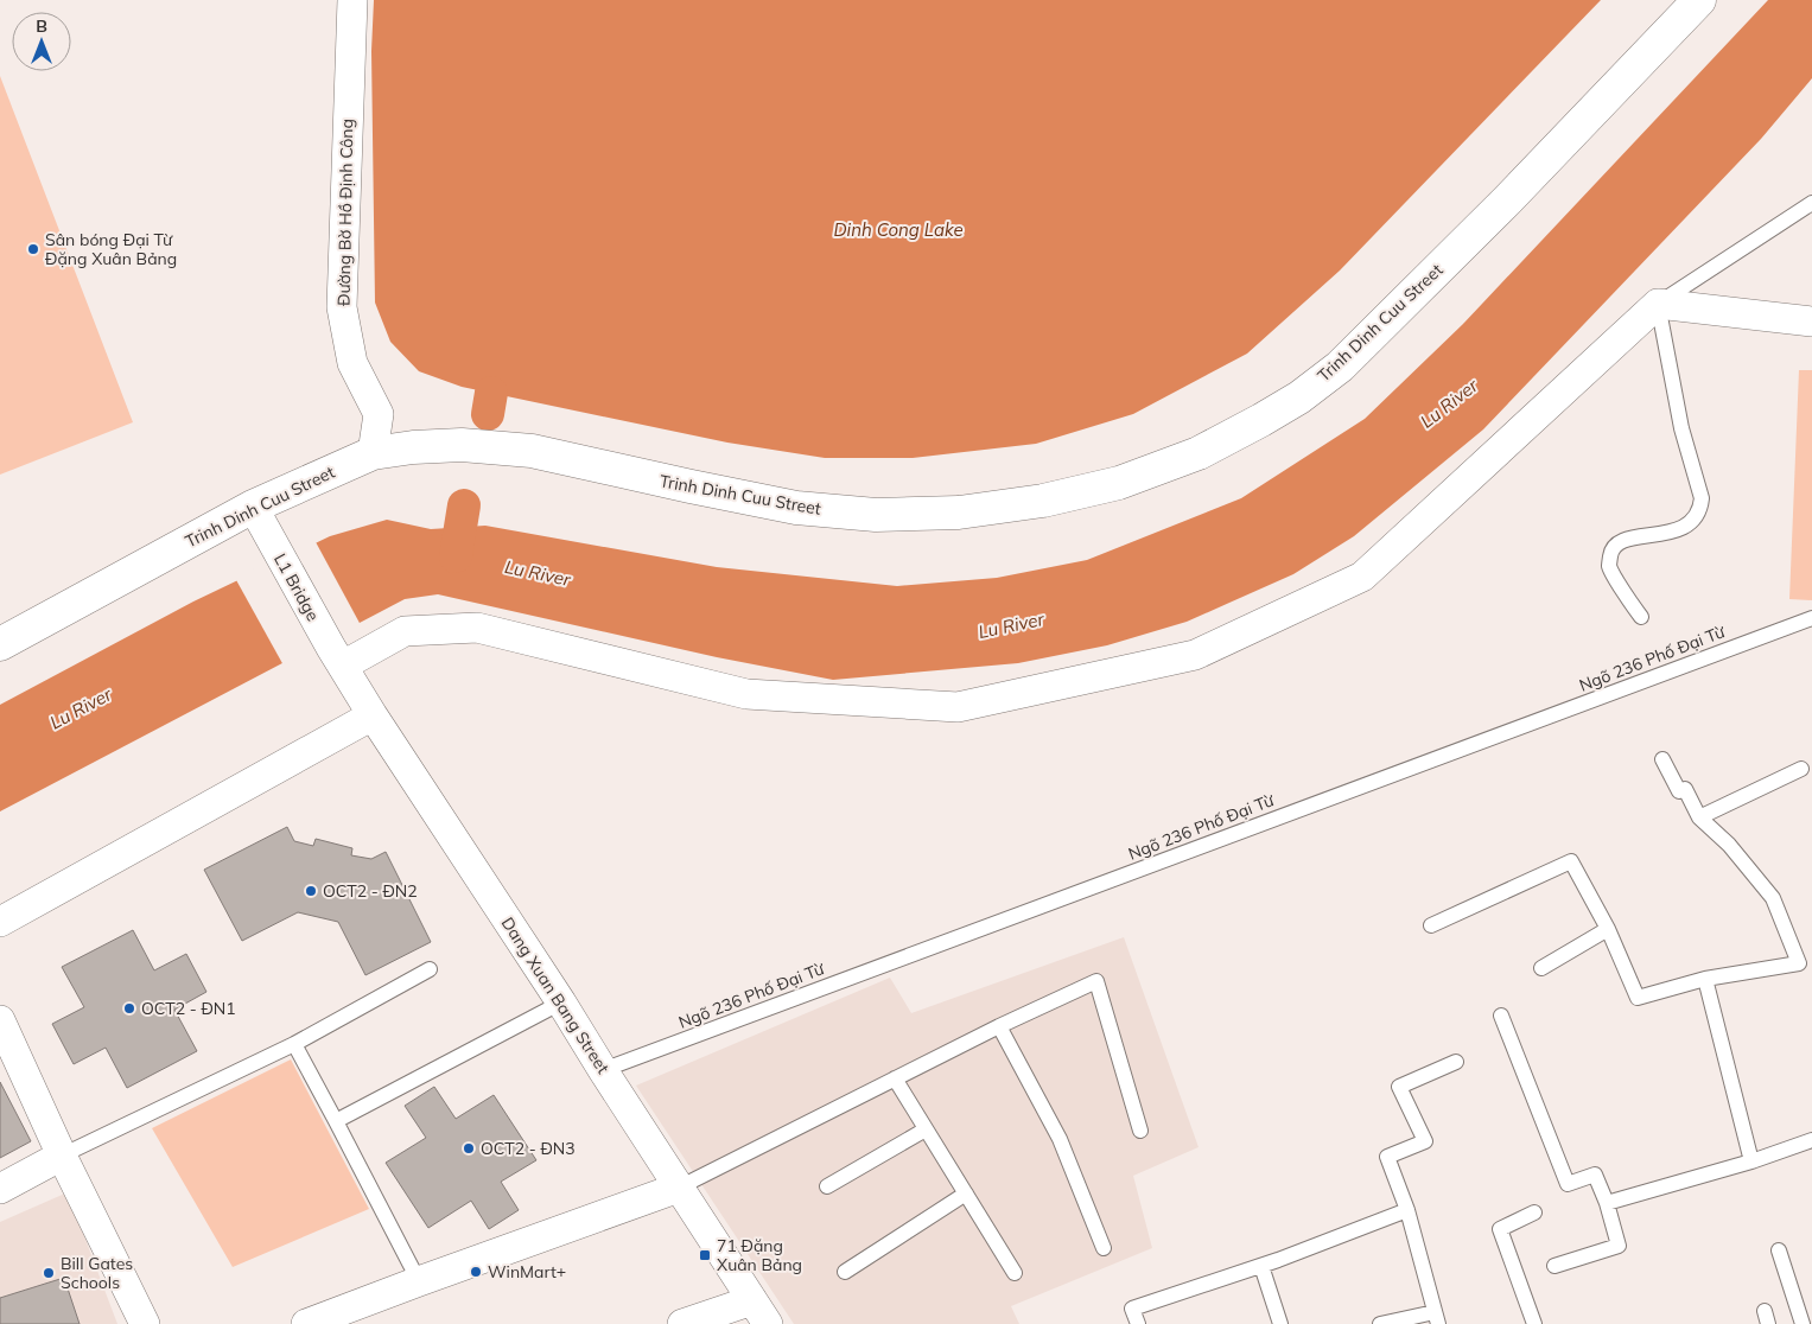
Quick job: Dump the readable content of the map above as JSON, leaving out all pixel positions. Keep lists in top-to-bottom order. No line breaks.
{"streets":{"main road":["Trinh Dinh Cuu Street"],"street":["Đường Bờ Hồ Định Công","L1 Bridge","Dang Xuan Bang Street"],"lane":["Ngõ 236 Phố Đại Từ"]},"crossings":[["Đường Bờ Hồ Định Công","Trinh Dinh Cuu Street"],["Trinh Dinh Cuu Street","L1 Bridge"],["L1 Bridge","Dang Xuan Bang Street"],["Ngõ 236 Phố Đại Từ","Dang Xuan Bang Street"]],"water":["Dinh Cong Lake","Lu River"],"places":{"other":["Sân bóng Đại Từ Đặng Xuân Bảng","OCT2 - ĐN2","OCT2 - ĐN1","OCT2 - ĐN3","WinMart+","Bill Gates Schools"],"transit":["71 Đặng Xuân Bảng"]},"north":"top"}
